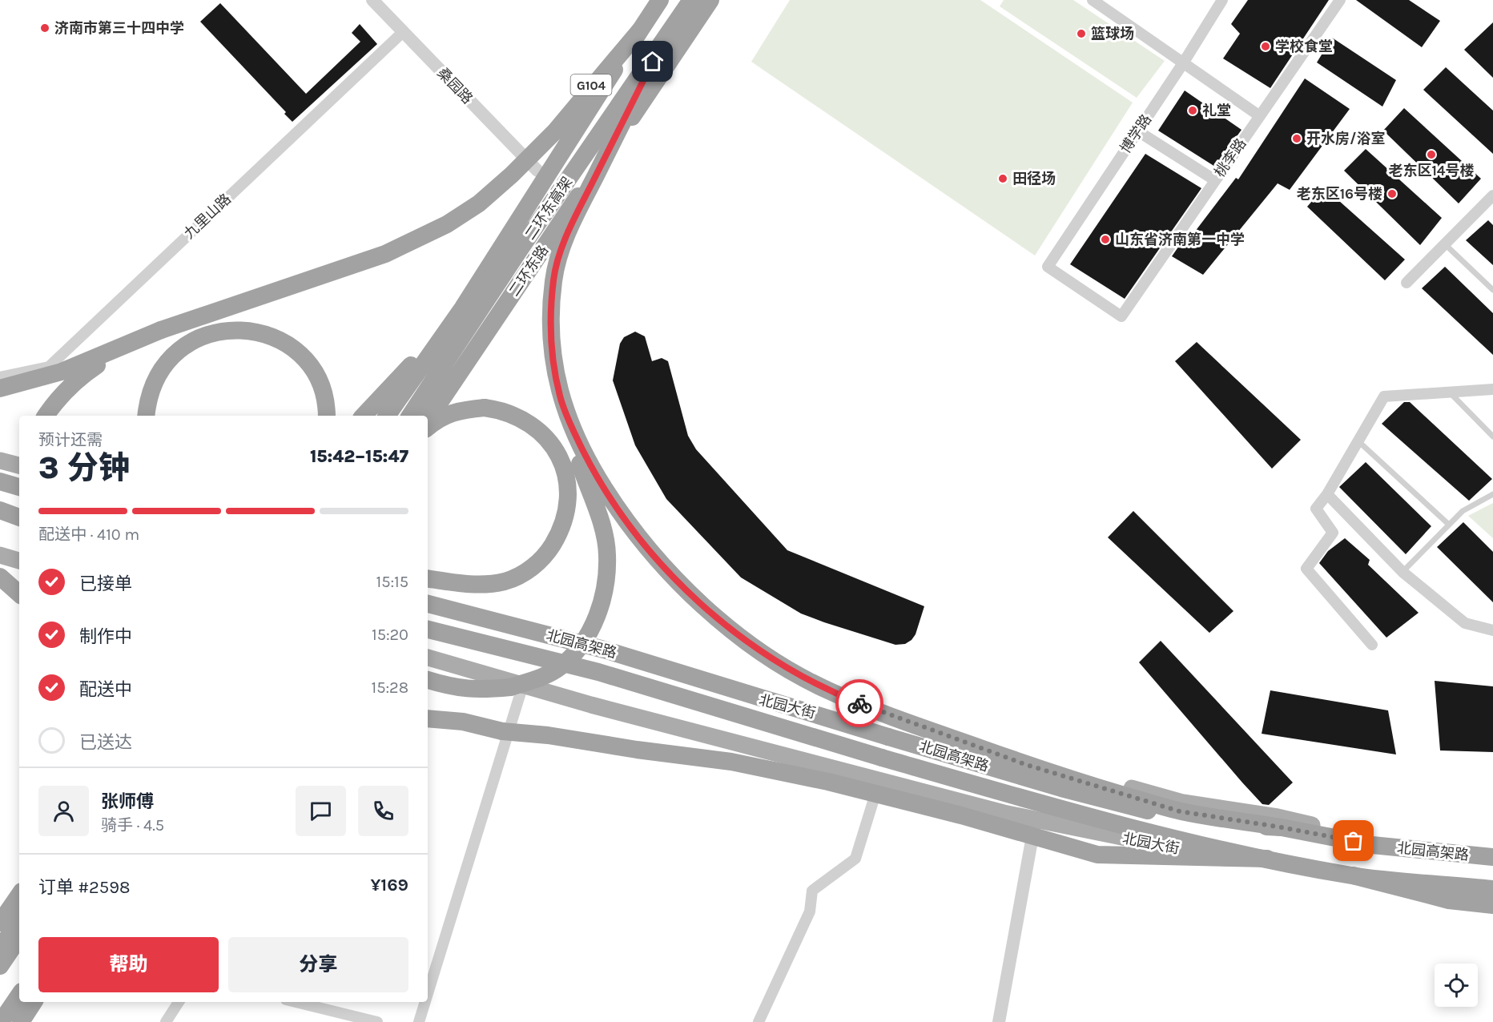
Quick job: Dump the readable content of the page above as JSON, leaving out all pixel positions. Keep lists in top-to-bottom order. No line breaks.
{"streets":{"highway":["G104","二环东高架","二环东路","北园高架路"],"main road":["北园大街"],"street":["桑园路","博学路","桃李路","九里山路"]},"crossings":[["G104","桑园路"],["桑园路","九里山路"],["博学路","桃李路"],["北园高架路","北园大街"]],"places":["济南市第三十四中学","篮球场","学校食堂","礼堂","开水房/浴室","老东区14号楼","田径场","老东区16号楼","山东省济南第一中学"],"page":{"heading":["3 分钟","预计还需","15:42–15:47"],"panel":["张师傅","骑手 · 4.5","订单 #2598","¥169"],"bar":"配送中 · 410 m","list":[["已接单","15:15"],["制作中","15:20"],["配送中","15:28"],"已送达"],"buttons":["帮助","分享"]}}
